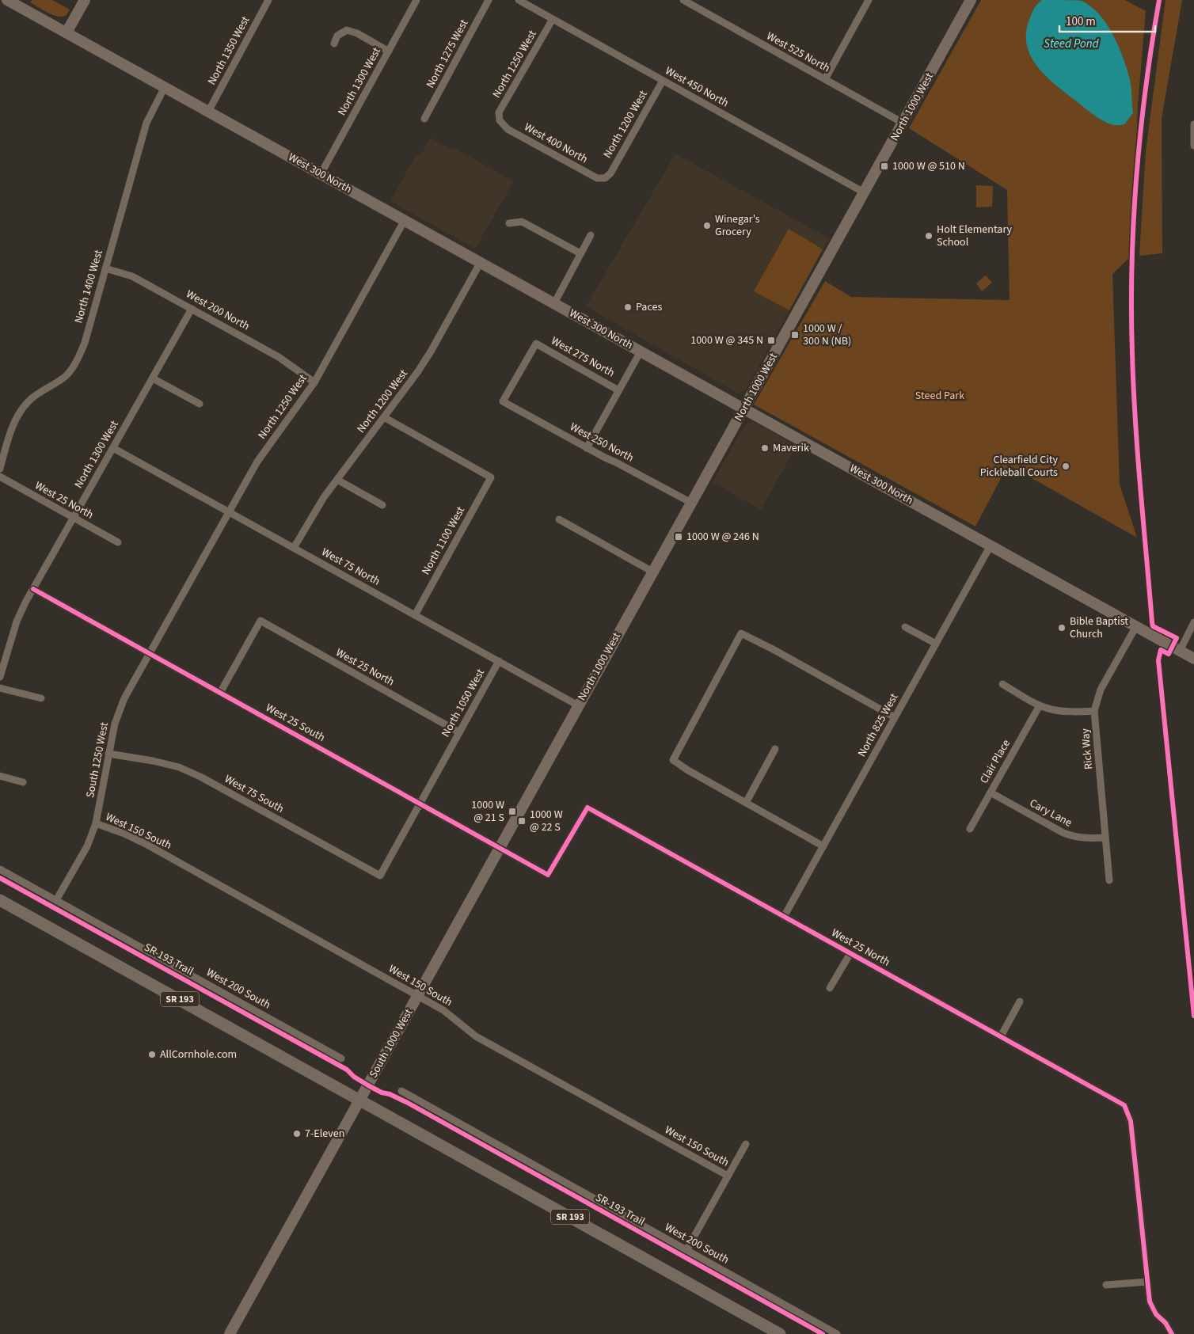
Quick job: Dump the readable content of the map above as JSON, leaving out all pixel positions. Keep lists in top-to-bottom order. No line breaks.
{"streets":{"main road":["North 1000 West","West 300 North","SR 193","South 1000 West"],"street":["North 1350 West","West 525 North","North 1275 West","North 1250 West","North 1300 West","West 450 North","North 1200 West","West 400 North","North 1400 West","West 200 North","West 275 North","West 250 North","West 25 North","North 1100 West","West 75 North","North 1050 West","West 25 South","North 825 West","Rick Way","South 1250 West","Clair Place","West 75 South","Cary Lane","West 150 South","West 200 South"],"cycle path":["SR-193 Trail"]},"crossings":[["North 1350 West","West 300 North"],["West 525 North","North 1000 West"],["North 1250 West","West 450 North"],["North 1250 West","West 400 North"],["North 1250 West","West 300 North"],["North 1250 West","West 200 North"],["North 1250 West","West 75 North"],["North 1250 West","South 1250 West"],["North 1300 West","West 300 North"],["North 1300 West","West 200 North"],["North 1300 West","West 25 North"],["North 1300 West","West 75 North"],["North 1300 West","West 25 South"],["West 450 North","North 1000 West"],["West 450 North","North 1200 West"],["North 1000 West","West 300 North"],["North 1000 West","West 250 North"],["North 1000 West","West 75 North"],["North 1000 West","South 1000 West"],["North 1200 West","West 400 North"],["North 1200 West","West 300 North"],["North 1200 West","North 1100 West"],["North 1200 West","West 75 North"],["West 300 North","North 1400 West"],["West 300 North","North 825 West"],["West 300 North","Rick Way"],["North 1400 West","West 200 North"],["West 275 North","West 250 North"],["West 25 North","North 1050 West"],["West 25 North","West 25 South"],["West 25 North","North 825 West"],["North 1100 West","West 75 North"],["West 75 North","North 1050 West"],["North 1050 West","West 25 South"],["North 1050 West","West 75 South"],["West 25 South","South 1250 West"],["West 25 South","South 1000 West"],["Rick Way","Cary Lane"],["South 1250 West","West 75 South"],["South 1250 West","West 150 South"],["South 1250 West","West 200 South"],["Clair Place","Cary Lane"],["West 150 South","South 1000 West"],["SR 193","South 1000 West"]],"water":["Steed Pond"],"parks":["Steed Park"],"places":{"transit":["1000 W @ 510 N","1000 W / 300 N (NB)","1000 W @ 345 N","1000 W @ 246 N","1000 W @ 21 S","1000 W @ 22 S"],"other":["Winegar's Grocery","Holt Elementary School","Paces","Maverik","Clearfield City Pickleball Courts","Bible Baptist Church","AllCornhole.com","7-Eleven"]},"scale_bar":"100 m"}
